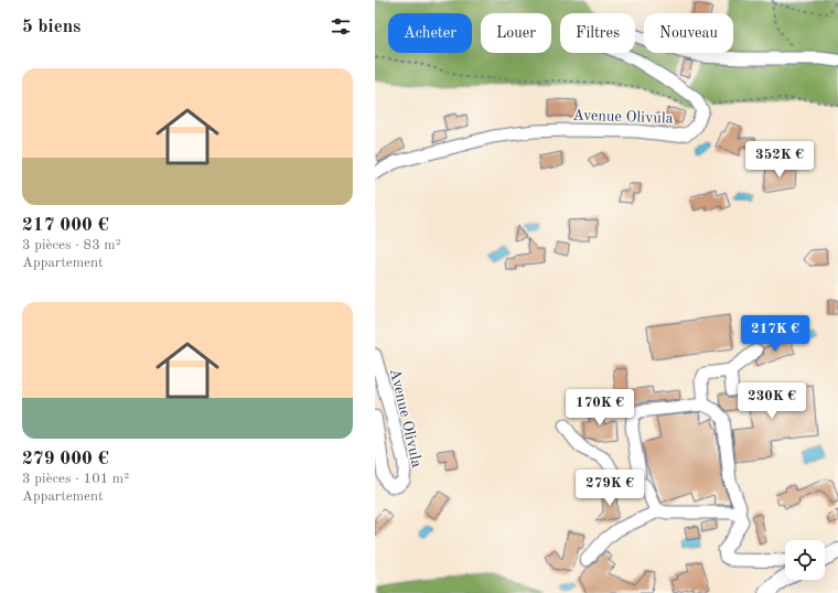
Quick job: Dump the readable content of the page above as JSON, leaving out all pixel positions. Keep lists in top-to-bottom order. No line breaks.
{"streets":{"street":["Avenue Olivula"]},"page":{"heading":"5 biens","chip":["Acheter","Louer","Filtres","Nouveau"],"list":[{"name":"217 000 €","note":"3 pièces · 83 m² · Appartement"},{"name":"279 000 €","note":"3 pièces · 101 m² · Appartement"}],"price":["352K €","217K €","230K €","170K €","279K €"]}}
